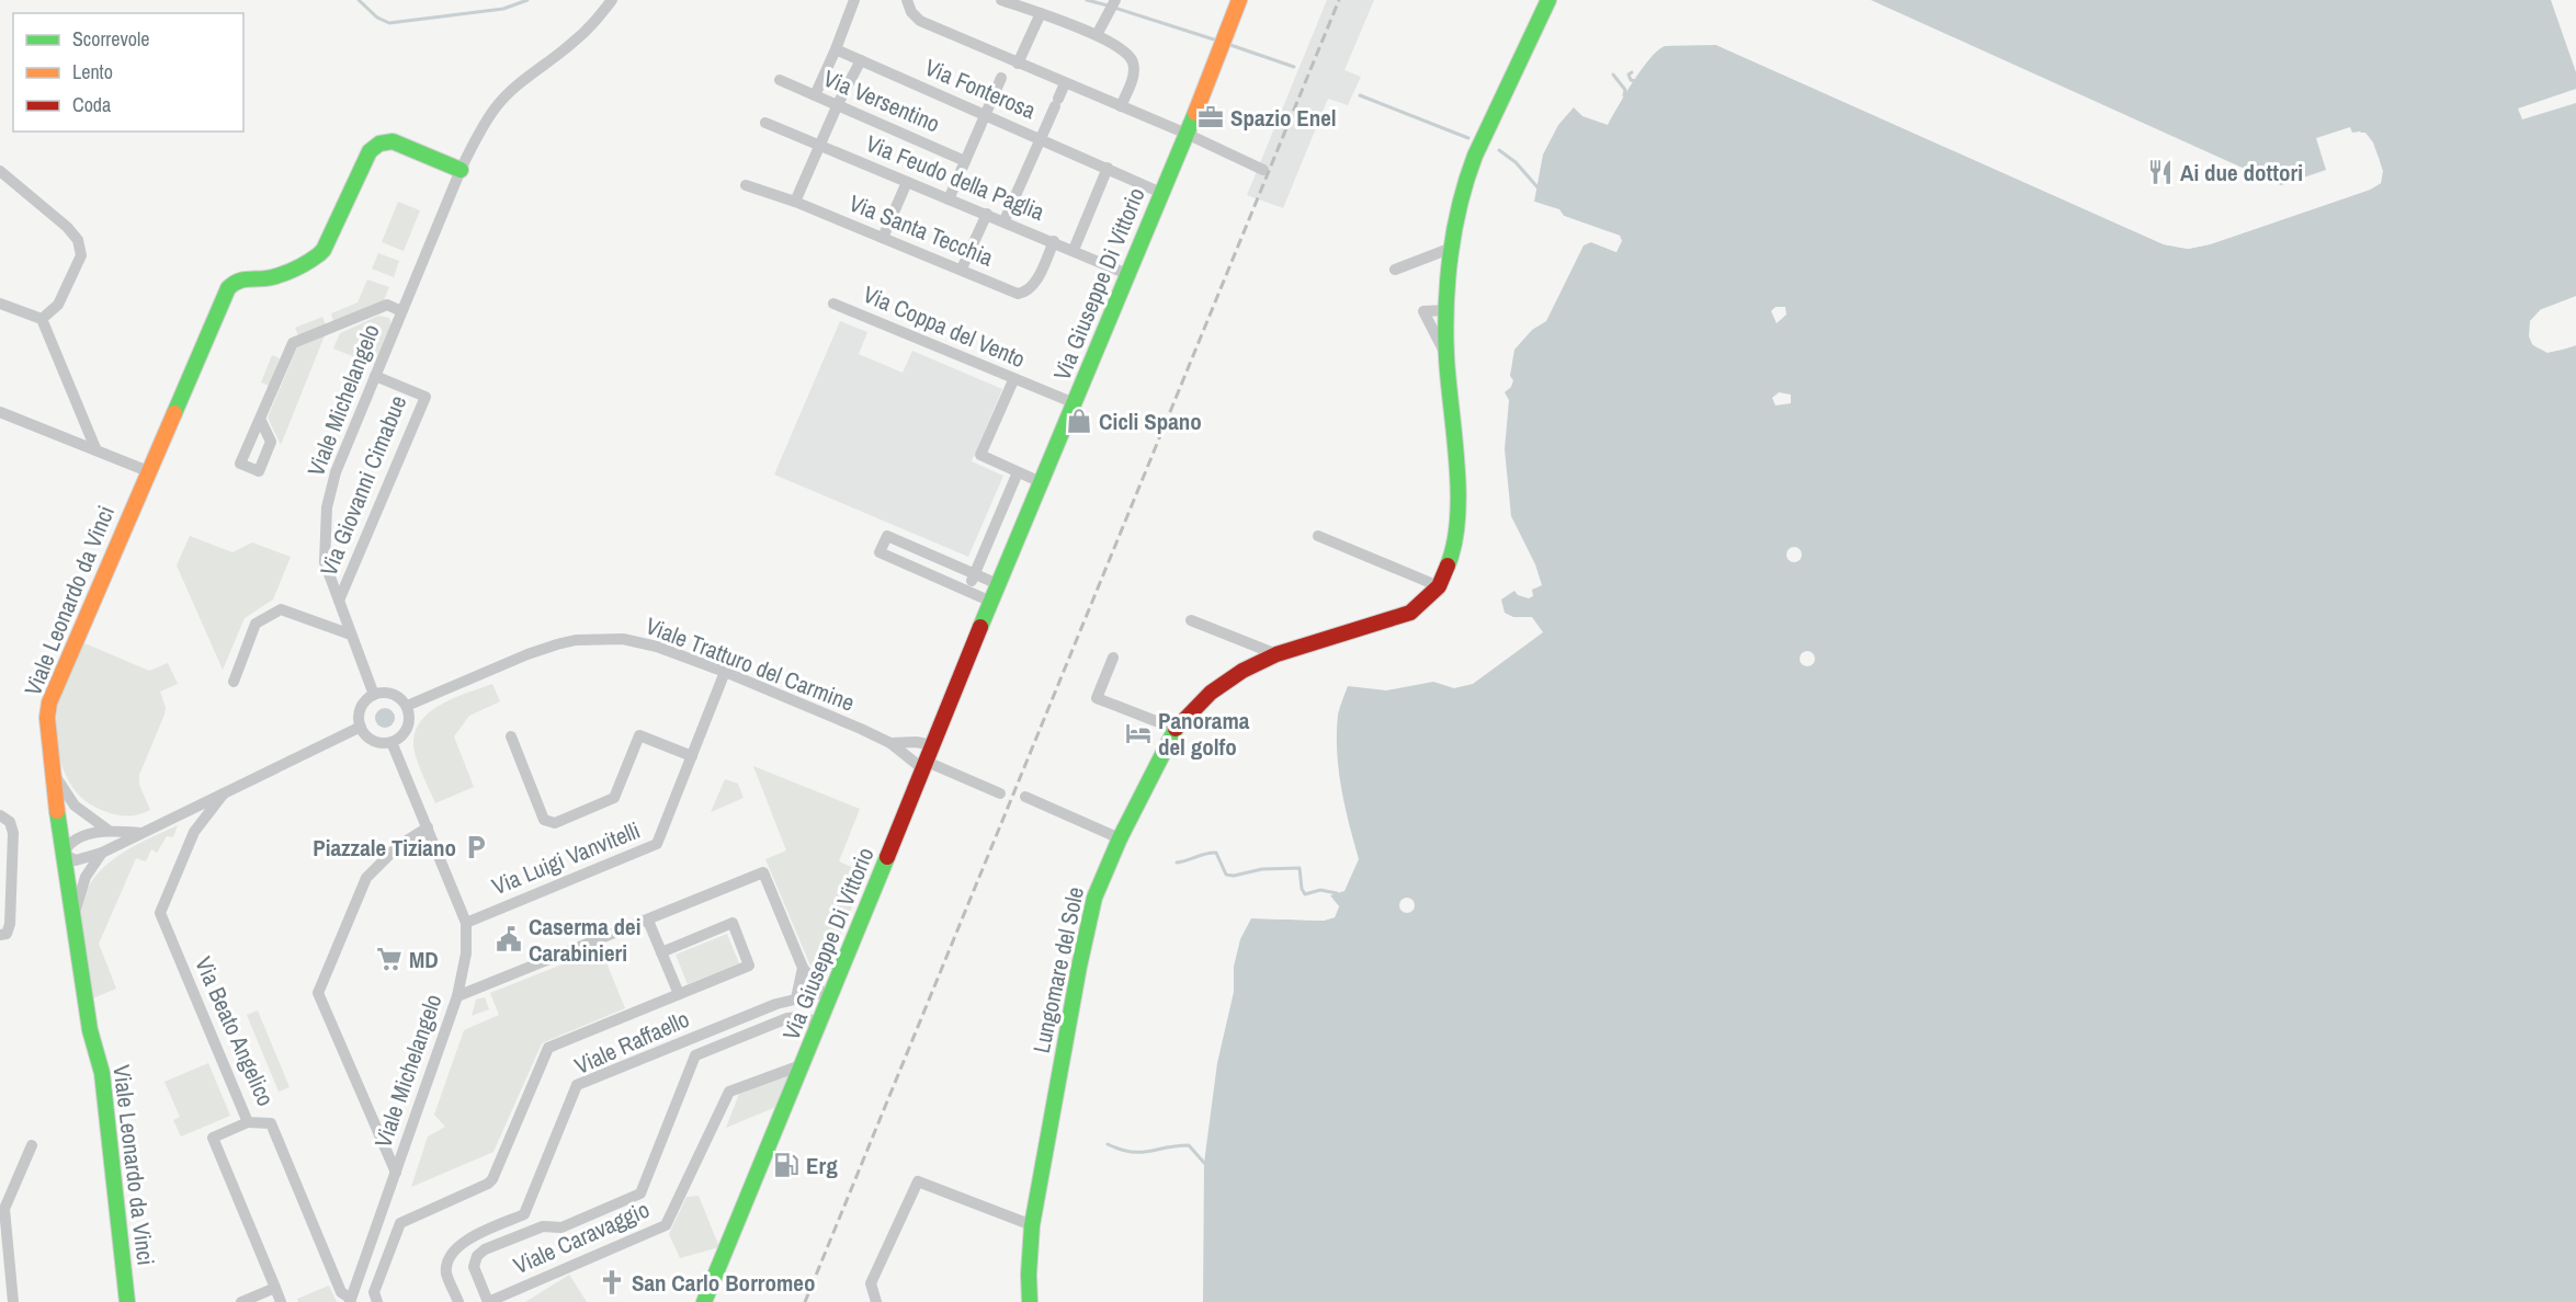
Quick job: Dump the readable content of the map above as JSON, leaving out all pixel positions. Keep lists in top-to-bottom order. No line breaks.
{"streets":{"street":["Via Fonterosa","Via Versentino","Via Feudo della Paglia","Via Santa Tecchia","Via Giuseppe Di Vittorio","Via Coppa del Vento","Viale Michelangelo","Via Giovanni Cimabue","Viale Leonardo da Vinci","Viale Tratturo del Carmine","Via Luigi Vanvitelli","Lungomare del Sole","Via Beato Angelico","Viale Raffaello","Viale Caravaggio"]},"crossings":[["Via Fonterosa","Via Giuseppe Di Vittorio"],["Via Feudo della Paglia","Via Santa Tecchia"],["Via Feudo della Paglia","Via Giuseppe Di Vittorio"],["Via Giuseppe Di Vittorio","Via Coppa del Vento"],["Via Giuseppe Di Vittorio","Viale Tratturo del Carmine"],["Via Giuseppe Di Vittorio","Viale Raffaello"],["Via Giuseppe Di Vittorio","Viale Caravaggio"],["Viale Michelangelo","Via Giovanni Cimabue"],["Viale Michelangelo","Viale Leonardo da Vinci"],["Viale Michelangelo","Viale Tratturo del Carmine"],["Viale Michelangelo","Via Luigi Vanvitelli"],["Viale Michelangelo","Via Beato Angelico"],["Viale Tratturo del Carmine","Via Luigi Vanvitelli"],["Viale Raffaello","Viale Caravaggio"]],"places":{"office":["Spazio Enel"],"restaurant":["Ai due dottori"],"shop":["Cicli Spano"],"hotel":["Panorama del golfo"],"parking":["Piazzale Tiziano"],"public building":["Caserma dei Carabinieri"],"supermarket":["MD"],"fuel station":["Erg"],"church":["San Carlo Borromeo"]},"legend":["Scorrevole","Lento","Coda"]}
